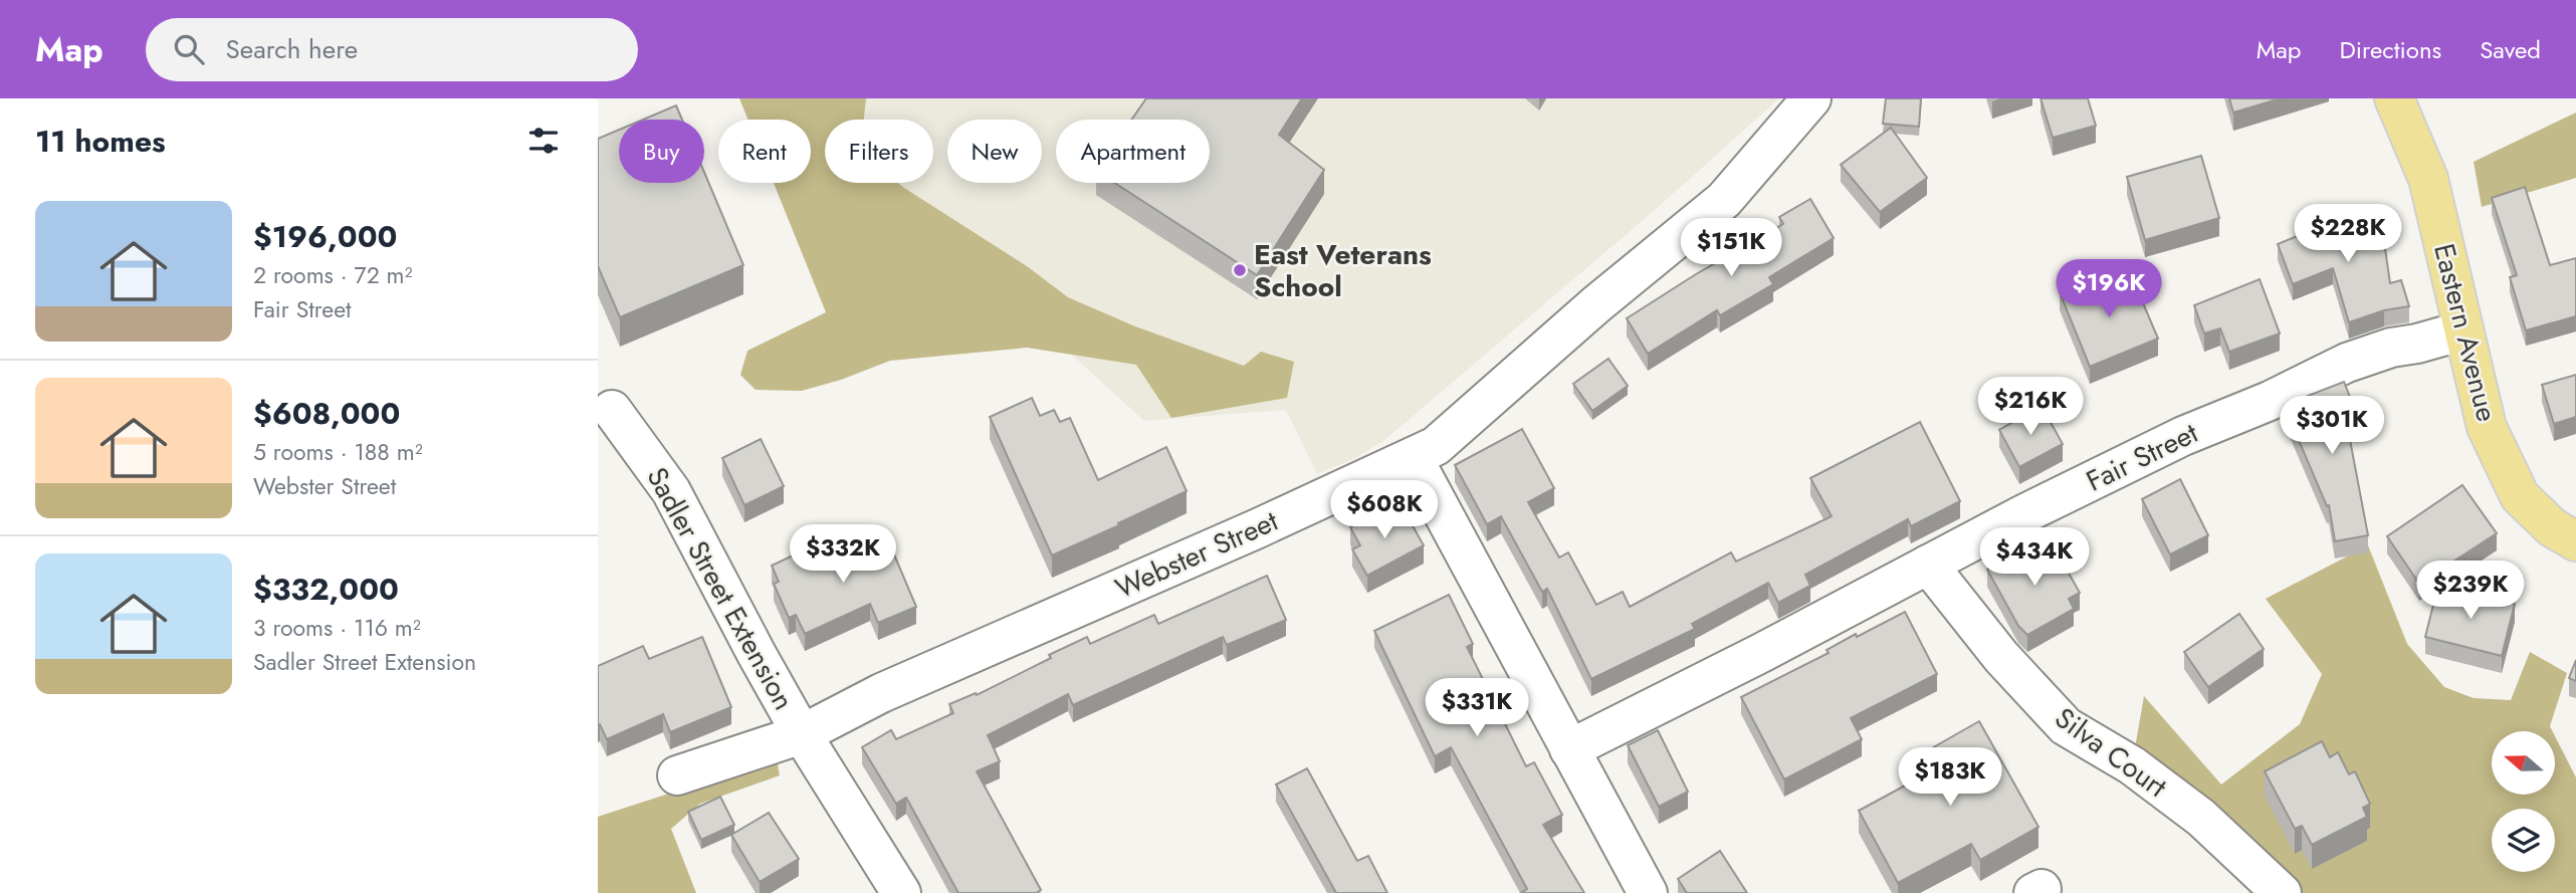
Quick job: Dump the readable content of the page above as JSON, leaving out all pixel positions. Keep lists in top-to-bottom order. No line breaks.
{"streets":{"main road":["Eastern Avenue"],"street":["Fair Street","Webster Street","Sadler Street Extension","Silva Court"]},"crossings":[["Eastern Avenue","Fair Street"],["Fair Street","Silva Court"],["Webster Street","Sadler Street Extension"]],"places":["East Veterans School"],"north":"left","page":{"header":"Map","search":"Search here","nav":["Map","Directions","Saved"],"heading":"11 homes","chip":["Buy","Rent","Filters","New","Apartment"],"list":[{"name":"$196,000","note":"2 rooms · 72 m² · Fair Street"},{"name":"$608,000","note":"5 rooms · 188 m² · Webster Street"},{"name":"$332,000","note":"3 rooms · 116 m² · Sadler Street Extension"}],"price":["$228K","$151K","$196K","$216K","$301K","$608K","$332K","$434K","$239K","$331K","$183K"]}}
